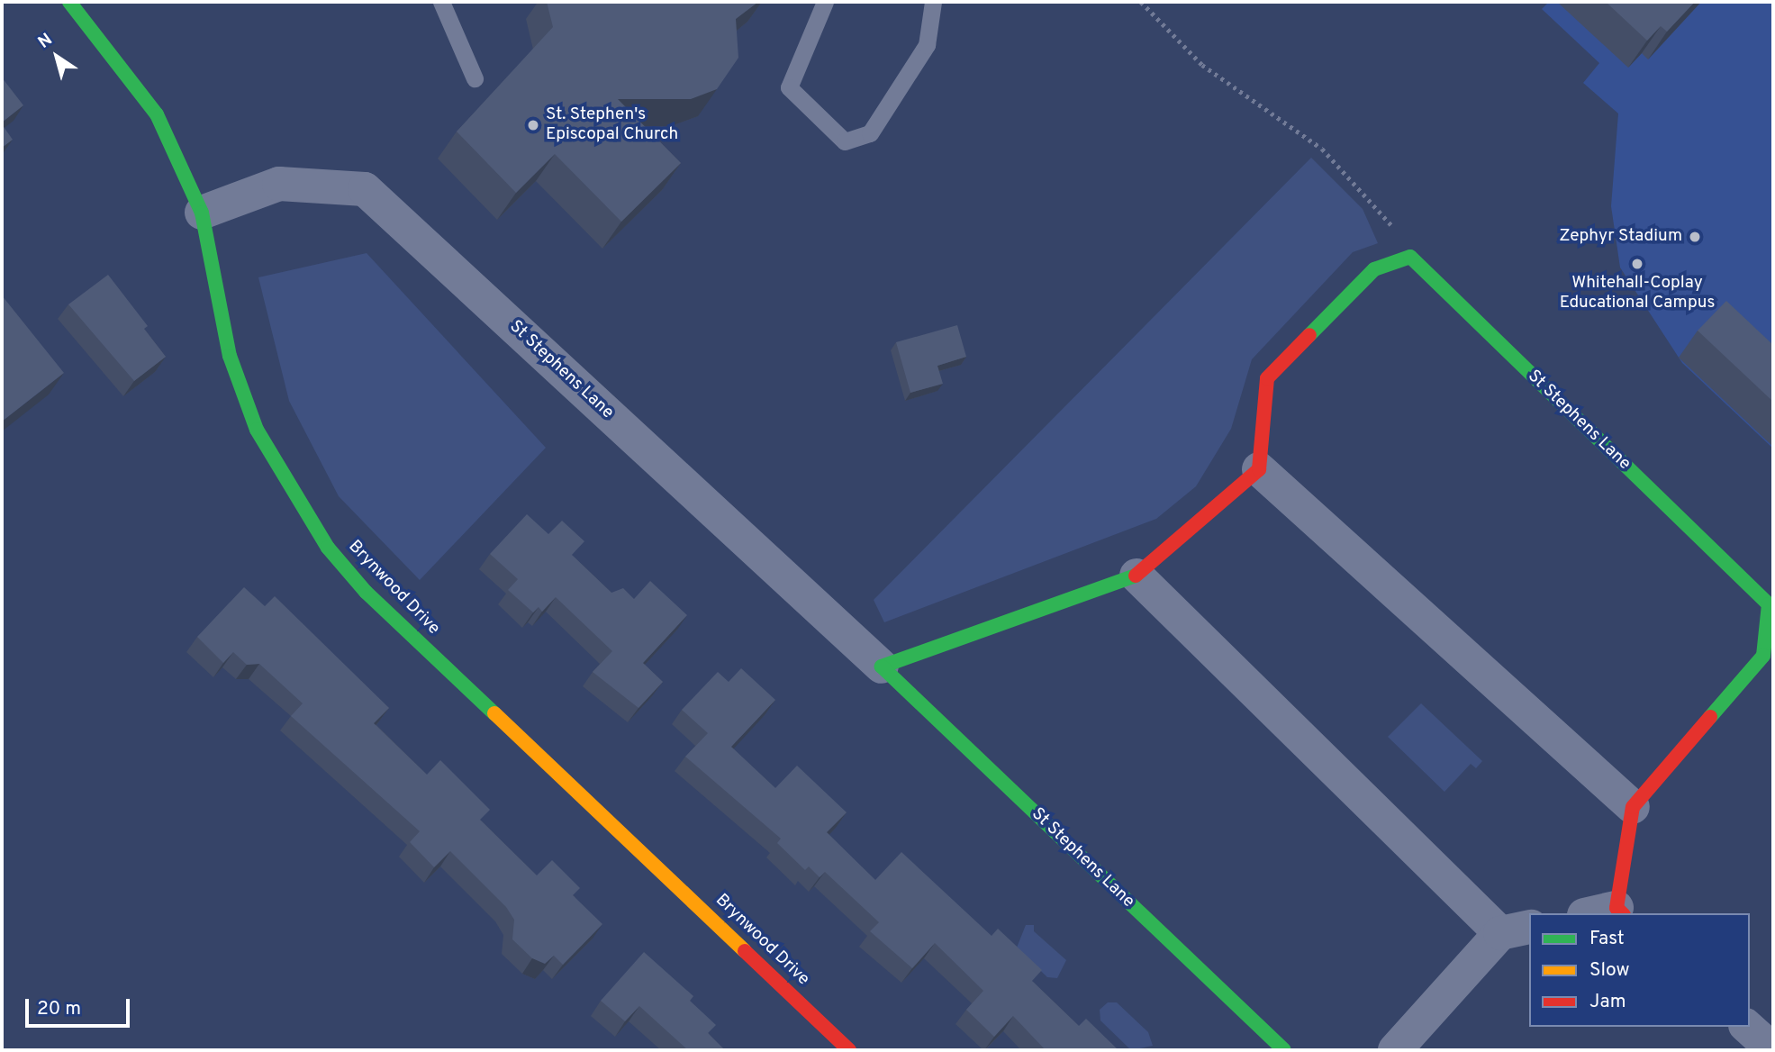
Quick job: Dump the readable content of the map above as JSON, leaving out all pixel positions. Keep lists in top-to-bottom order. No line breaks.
{"streets":{"street":["St Stephens Lane","Brynwood Drive"]},"crossings":[["St Stephens Lane","Brynwood Drive"]],"places":["St. Stephen's Episcopal Church","Zephyr Stadium","Whitehall-Coplay Educational Campus"],"legend":["Fast","Slow","Jam"],"scale_bar":"20 m","north":"top left"}
